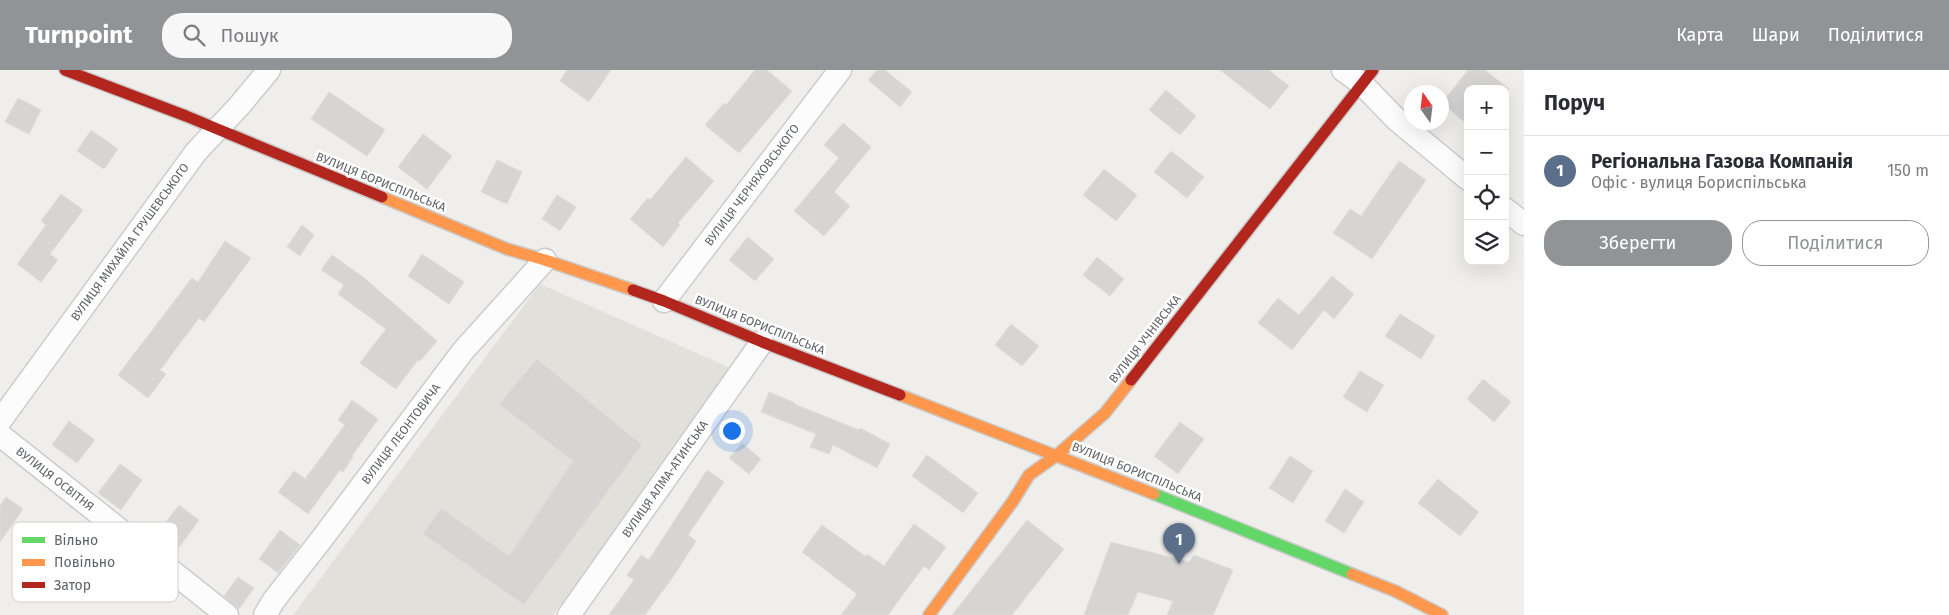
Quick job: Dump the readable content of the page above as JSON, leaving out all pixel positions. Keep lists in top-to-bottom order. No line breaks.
{"streets":{"main road":["ВУЛИЦЯ БОРИСПІЛЬСЬКА","ВУЛИЦЯ УЧНІВСЬКА"],"street":["ВУЛИЦЯ ЧЕРНЯХОВСЬКОГО","ВУЛИЦЯ МИХАЙЛА ГРУШЕВСЬКОГО","ВУЛИЦЯ ЛЕОНТОВИЧА","ВУЛИЦЯ ОСВІТНЯ","ВУЛИЦЯ АЛМА-АТИНСЬКА"]},"crossings":[["ВУЛИЦЯ БОРИСПІЛЬСЬКА","ВУЛИЦЯ ЧЕРНЯХОВСЬКОГО"],["ВУЛИЦЯ БОРИСПІЛЬСЬКА","ВУЛИЦЯ МИХАЙЛА ГРУШЕВСЬКОГО"],["ВУЛИЦЯ БОРИСПІЛЬСЬКА","ВУЛИЦЯ УЧНІВСЬКА"],["ВУЛИЦЯ БОРИСПІЛЬСЬКА","ВУЛИЦЯ ЛЕОНТОВИЧА"],["ВУЛИЦЯ БОРИСПІЛЬСЬКА","ВУЛИЦЯ АЛМА-АТИНСЬКА"]],"legend":["Вільно","Повільно","Затор"],"north":"top","page":{"header":"Turnpoint","search":"Пошук","nav":["Карта","Шари","Поділитися"],"heading":"Поруч","map_buttons":["+","−"],"list":[{"mark":"1","name":"Регіональна Газова Компанія","note":"Офіс · вулиця Бориспільська","value":"150 m"}],"buttons":["Зберегти","Поділитися"],"pins":"1"}}
